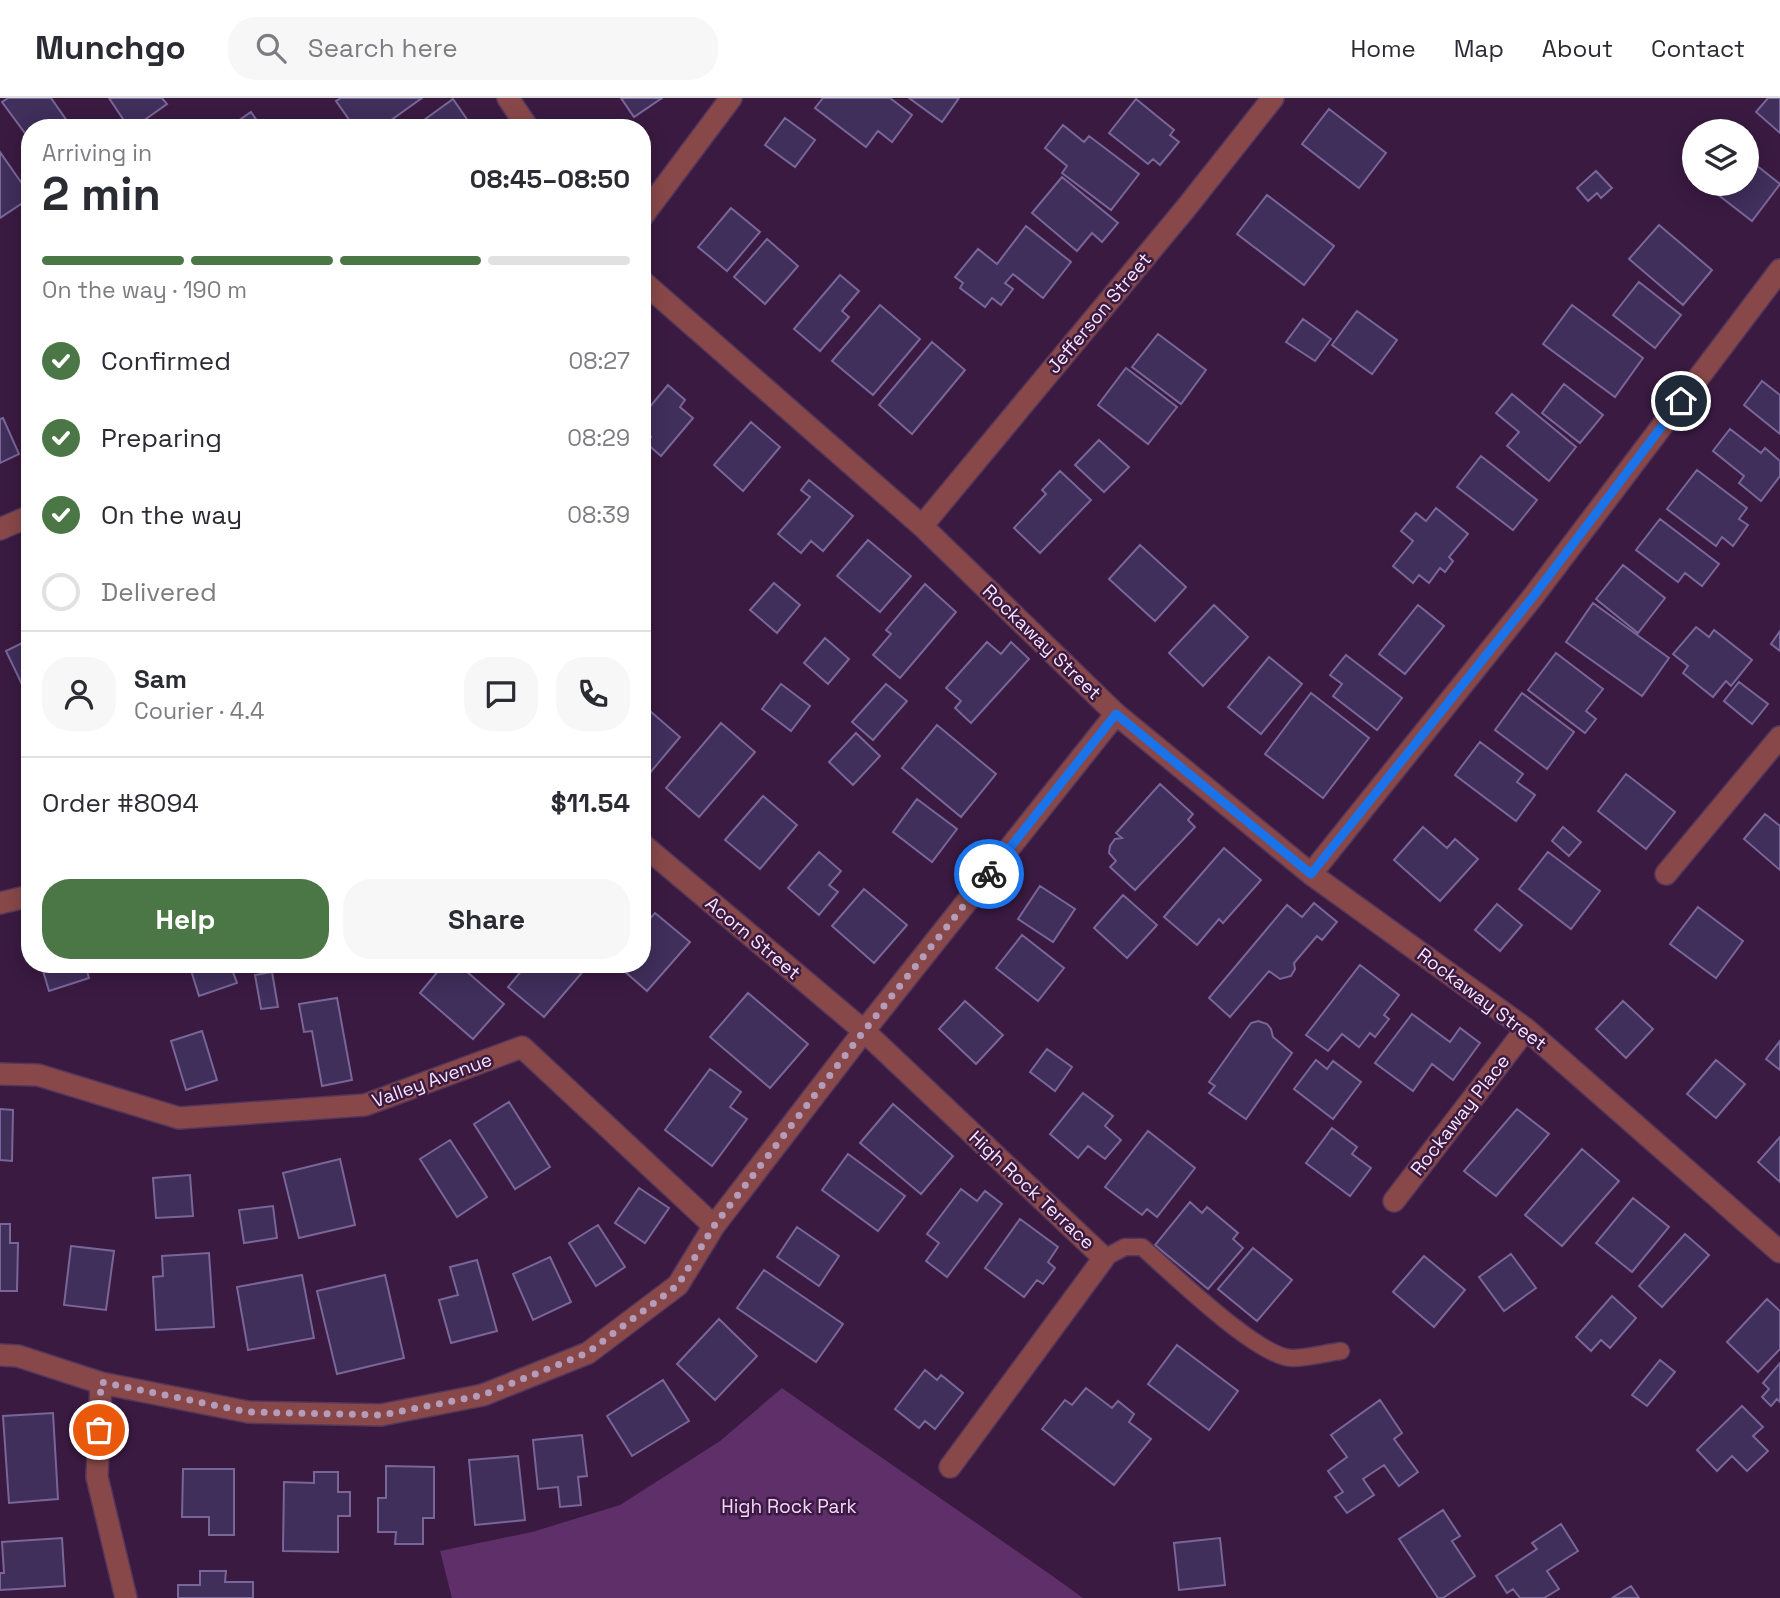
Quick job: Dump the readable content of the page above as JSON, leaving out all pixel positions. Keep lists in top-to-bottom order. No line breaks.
{"streets":{"street":["Jefferson Street","Rockaway Street","Acorn Street","Valley Avenue","Rockaway Place","High Rock Terrace"]},"crossings":[["Jefferson Street","Rockaway Street"],["Rockaway Street","Rockaway Place"],["Acorn Street","High Rock Terrace"]],"parks":["High Rock Park"],"page":{"header":"Munchgo","search":"Search here","nav":["Home","Map","About","Contact"],"heading":["2 min","Arriving in","08:45–08:50"],"panel":["Sam","Courier · 4.4","Order #8094","$11.54"],"bar":"On the way · 190 m","list":[["Confirmed","08:27"],["Preparing","08:29"],["On the way","08:39"],"Delivered"],"buttons":["Help","Share"]}}
